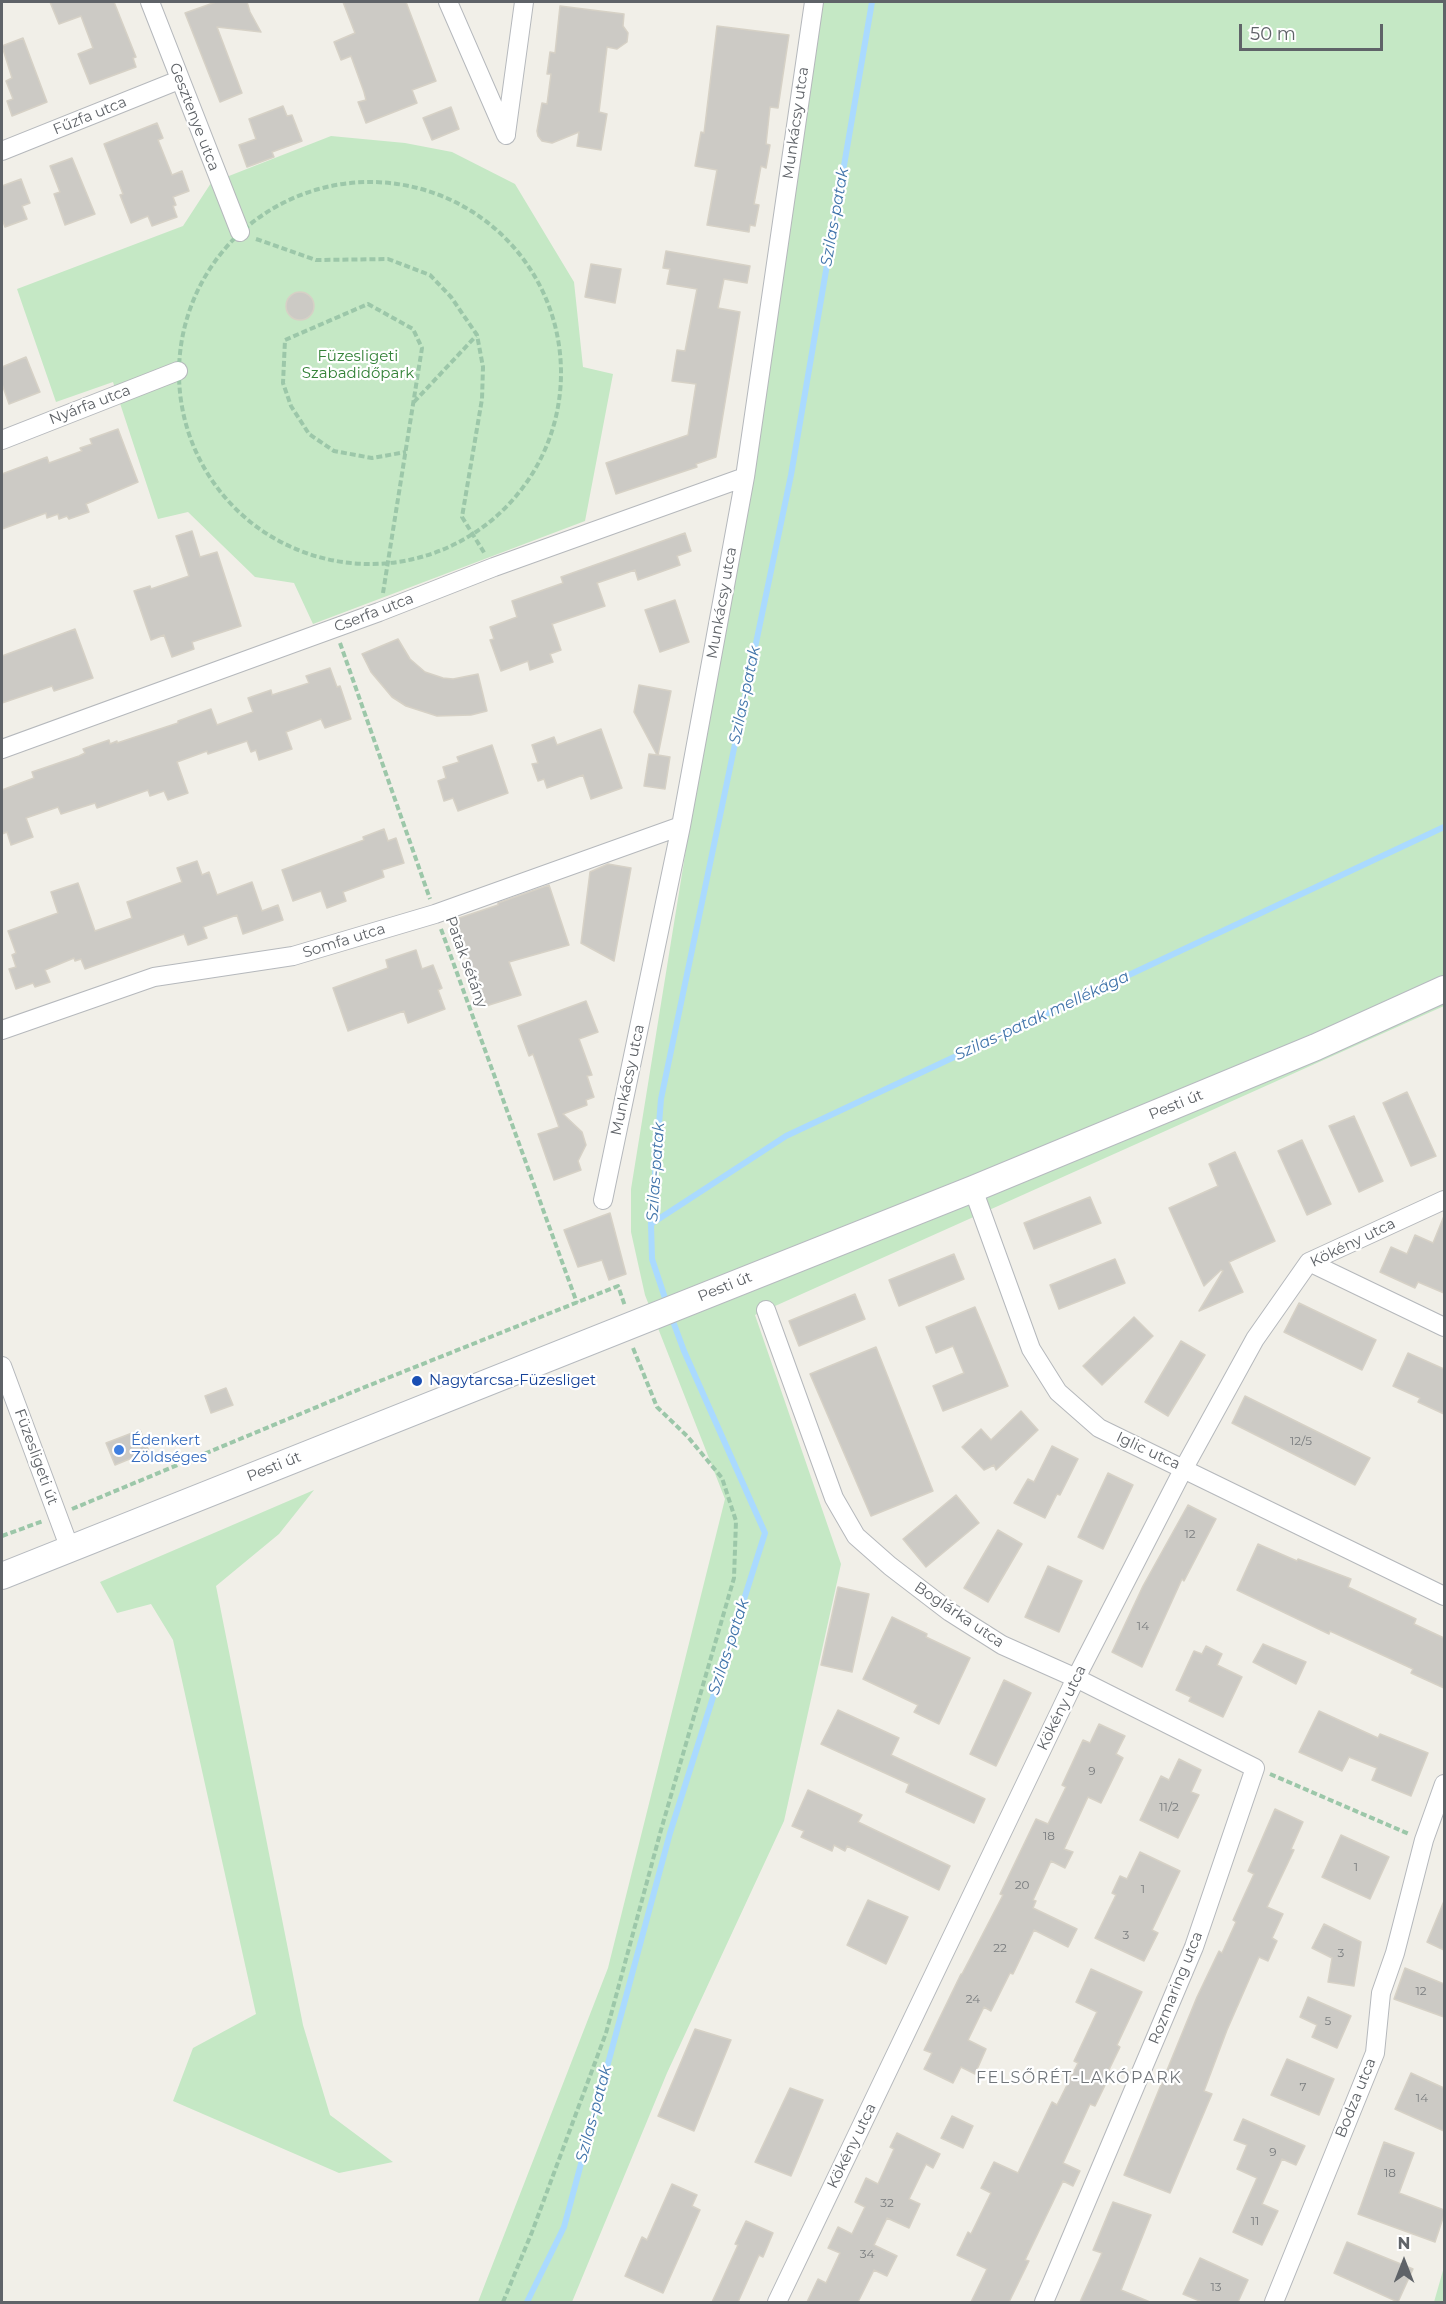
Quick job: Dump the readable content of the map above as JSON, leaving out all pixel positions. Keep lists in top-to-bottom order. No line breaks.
{"streets":{"main road":["Pesti út"],"street":["Fűzfa utca","Gesztenye utca","Munkácsy utca","Nyárfa utca","Cserfa utca","Somfa utca","Kökény utca","Iglic utca","Füzesligeti út","Boglárka utca","Rozmaring utca","Bodza utca"],"path":["Patak sétány"]},"crossings":[["Fűzfa utca","Gesztenye utca"],["Munkácsy utca","Cserfa utca"],["Munkácsy utca","Somfa utca"],["Cserfa utca","Patak sétány"],["Somfa utca","Patak sétány"],["Pesti út","Iglic utca"],["Pesti út","Füzesligeti út"],["Kökény utca","Iglic utca"],["Kökény utca","Boglárka utca"],["Boglárka utca","Rozmaring utca"]],"districts":["FELSŐRÉT-LAKÓPARK"],"water":["Szilas-patak","Szilas-patak mellékága"],"parks":["Füzesligeti Szabadidőpark"],"places":["Nagytarcsa-Füzesliget","Édenkert Zöldséges"],"house_numbers":["12/5","12","14","9","11/2","18","1","20","1","3","22","3","12","24","5","7","14","9","18","32","11","34","13"],"scale_bar":"50 m","north":"top"}
